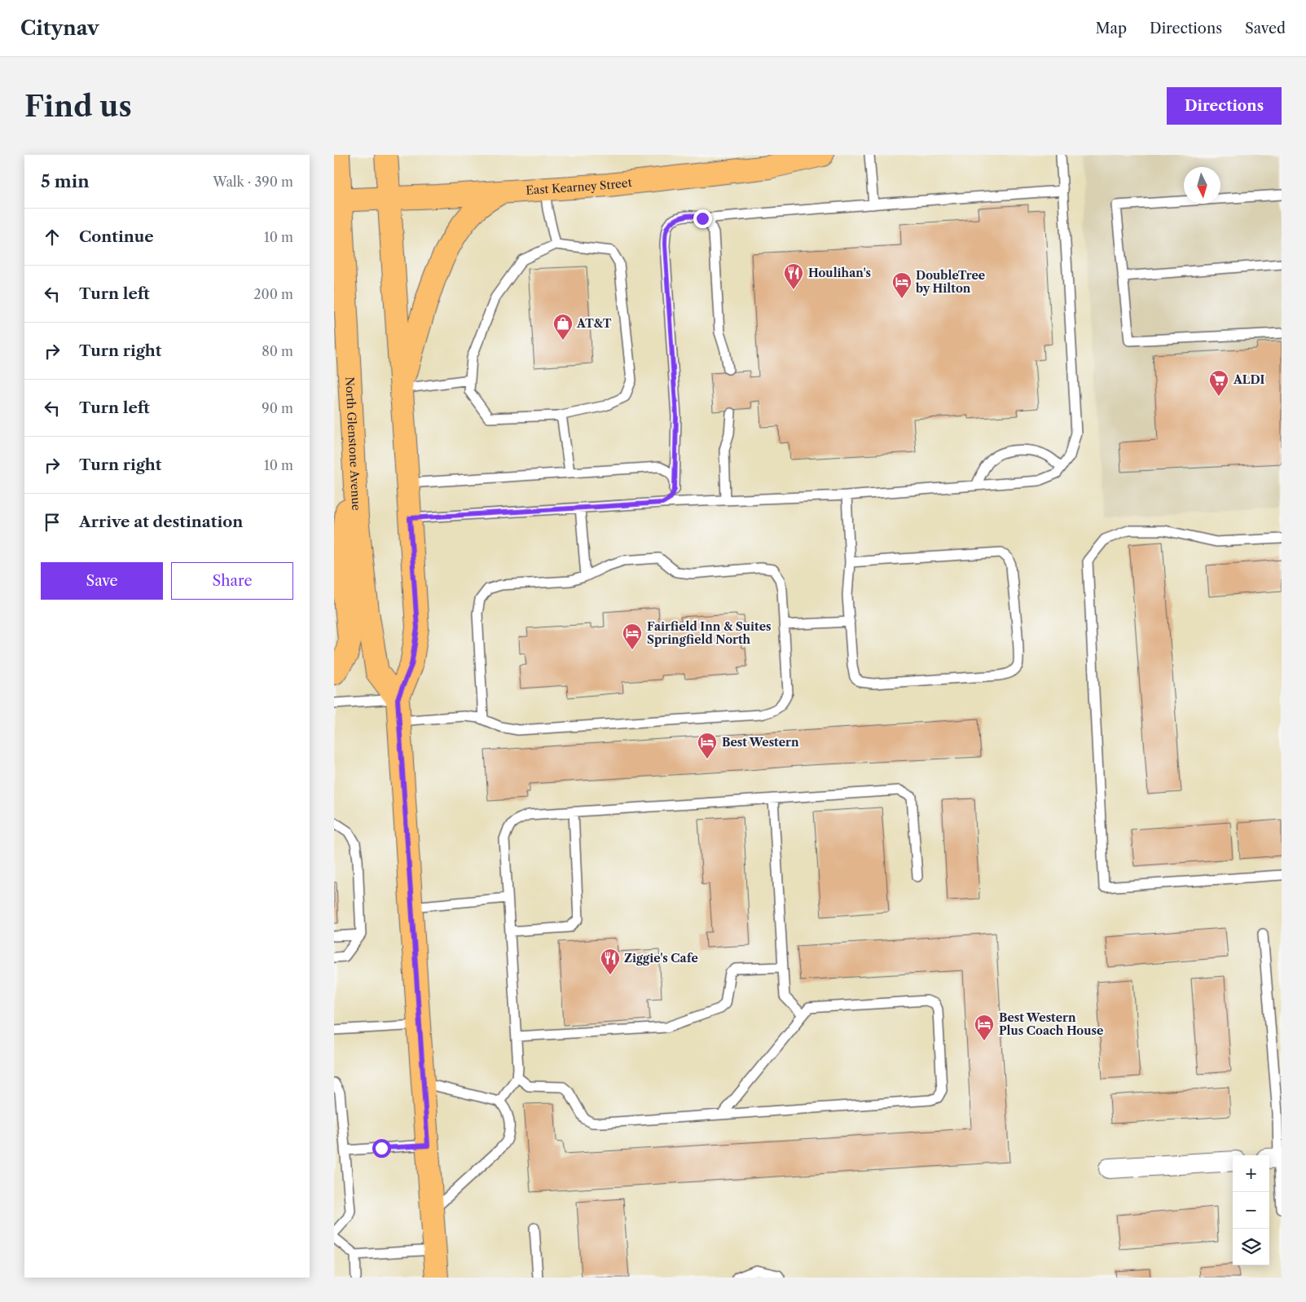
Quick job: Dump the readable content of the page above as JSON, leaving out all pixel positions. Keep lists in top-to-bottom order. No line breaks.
{"streets":{"main road":["East Kearney Street","North Glenstone Avenue"]},"crossings":[["East Kearney Street","North Glenstone Avenue"]],"places":{"restaurant":["Houlihan's","Ziggie's Cafe"],"hotel":["DoubleTree by Hilton","Fairfield Inn & Suites Springfield North","Best Western","Best Western Plus Coach House"],"shop":["AT&T"],"supermarket":["ALDI"]},"north":"bottom","page":{"header":"Citynav","nav":["Map","Directions","Saved"],"buttons":["Directions",["Save","Share"]],"title":"Find us","heading":["5 min","Walk · 390 m"],"list":[["Continue","10 m"],["Turn left","200 m"],["Turn right","80 m"],["Turn left","90 m"],["Turn right","10 m"],"Arrive at destination"],"map_buttons":["+","−"]}}
